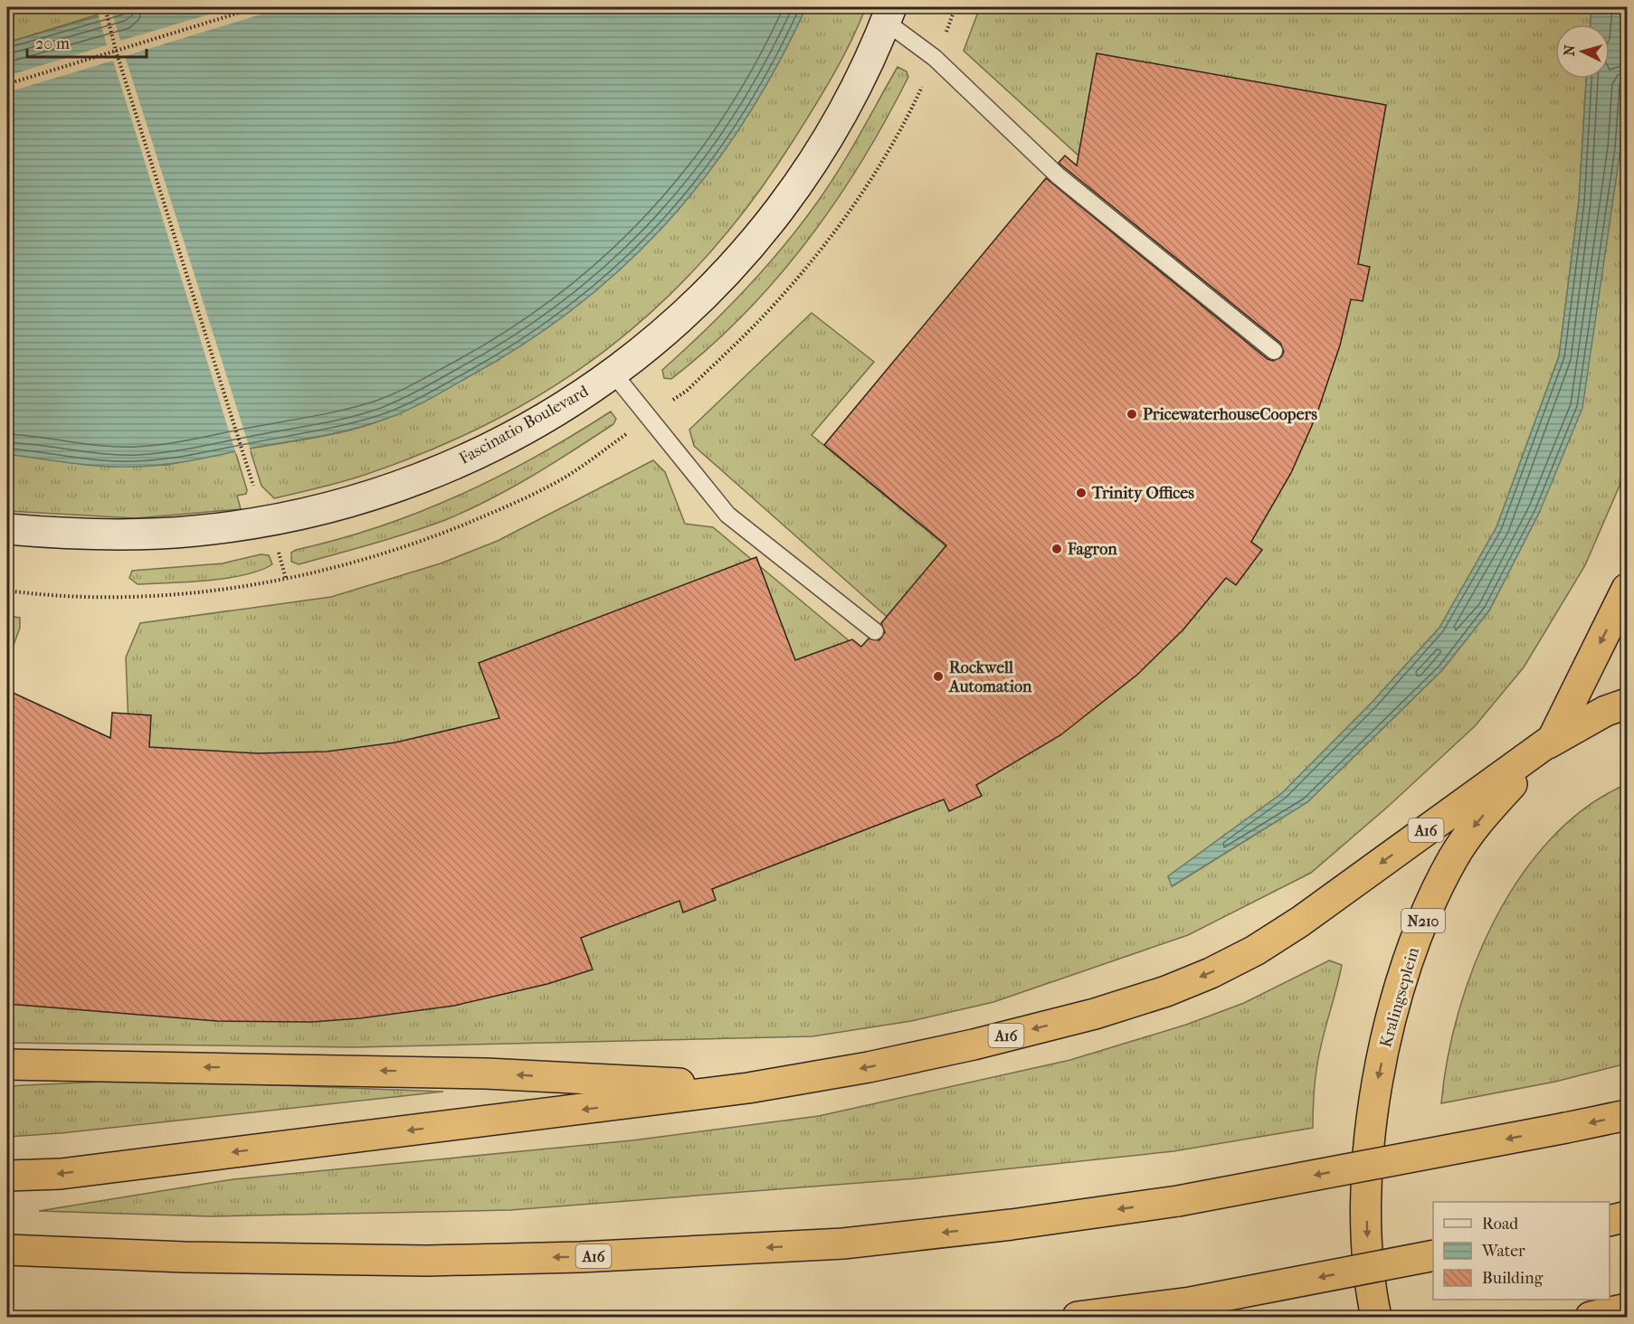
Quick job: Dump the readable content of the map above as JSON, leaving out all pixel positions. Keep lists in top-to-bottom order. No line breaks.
{"streets":{"highway":["A16","N210","Kralingseplein"],"street":["Fascinatio Boulevard"]},"crossings":[["A16","N210"],["A16","Kralingseplein"],["N210","Kralingseplein"]],"one_way":["Kralingseplein"],"places":["PricewaterhouseCoopers","Trinity Offices","Fagron","Rockwell Automation"],"legend":["Road","Water","Building"],"scale_bar":"20 m","north":"left"}
